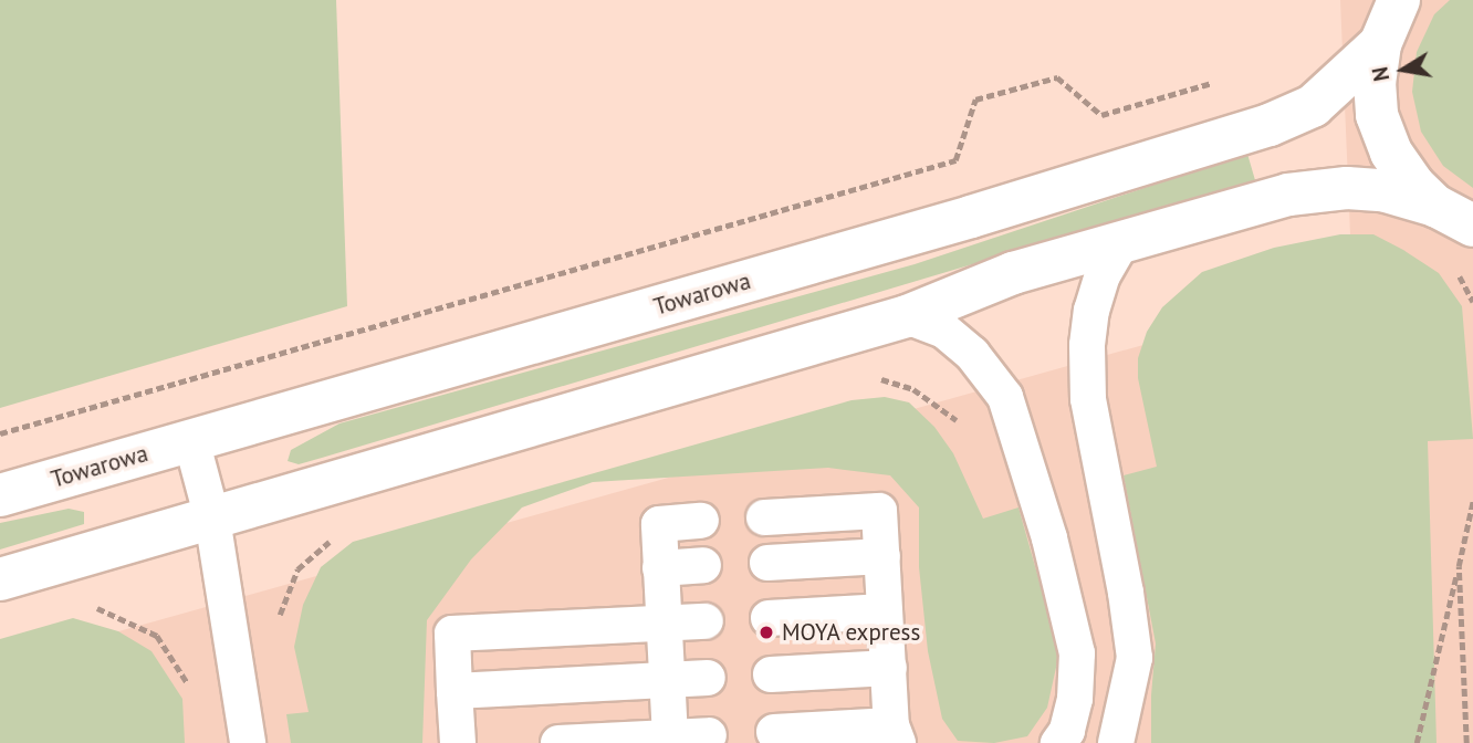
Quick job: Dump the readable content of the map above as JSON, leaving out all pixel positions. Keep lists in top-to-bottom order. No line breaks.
{"streets":{"street":["Towarowa"]},"places":["MOYA express"],"north":"left"}
